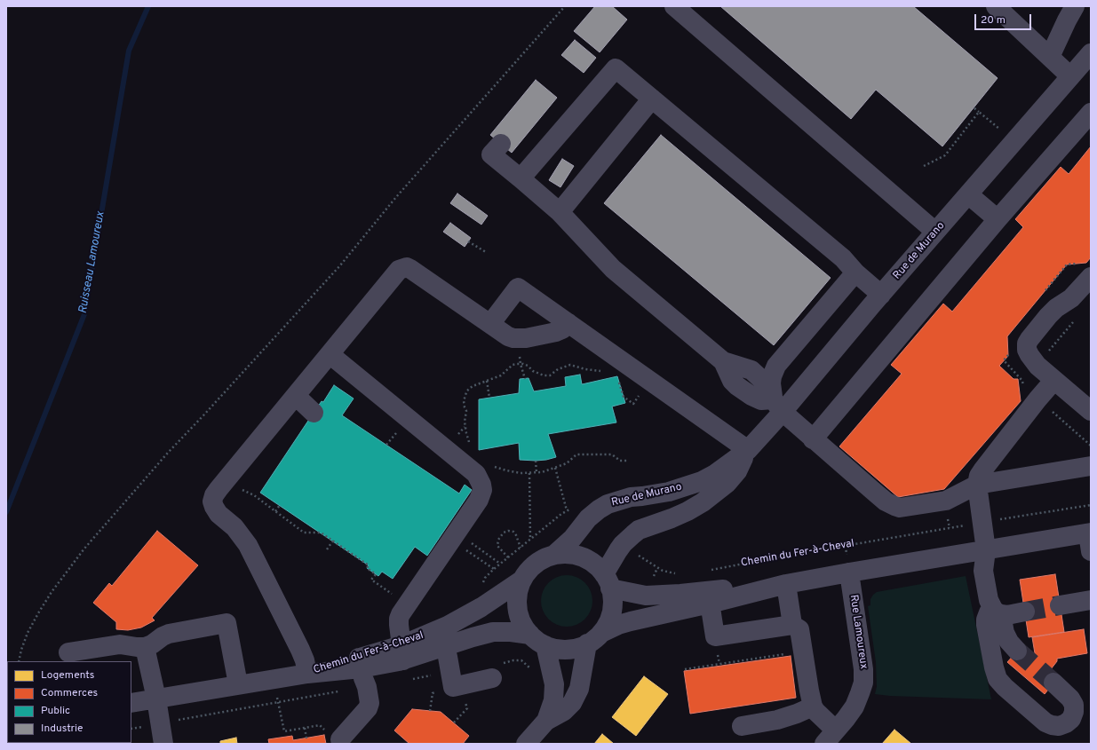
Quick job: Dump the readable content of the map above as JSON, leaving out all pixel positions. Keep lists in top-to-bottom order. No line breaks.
{"streets":{"street":["Rue de Murano","Chemin du Fer-à-Cheval","Rue Lamoureux"]},"crossings":[["Rue de Murano","Chemin du Fer-à-Cheval"]],"water":["Ruisseau Lamoureux"],"legend":["Logements","Commerces","Public","Industrie"],"scale_bar":"20 m"}
